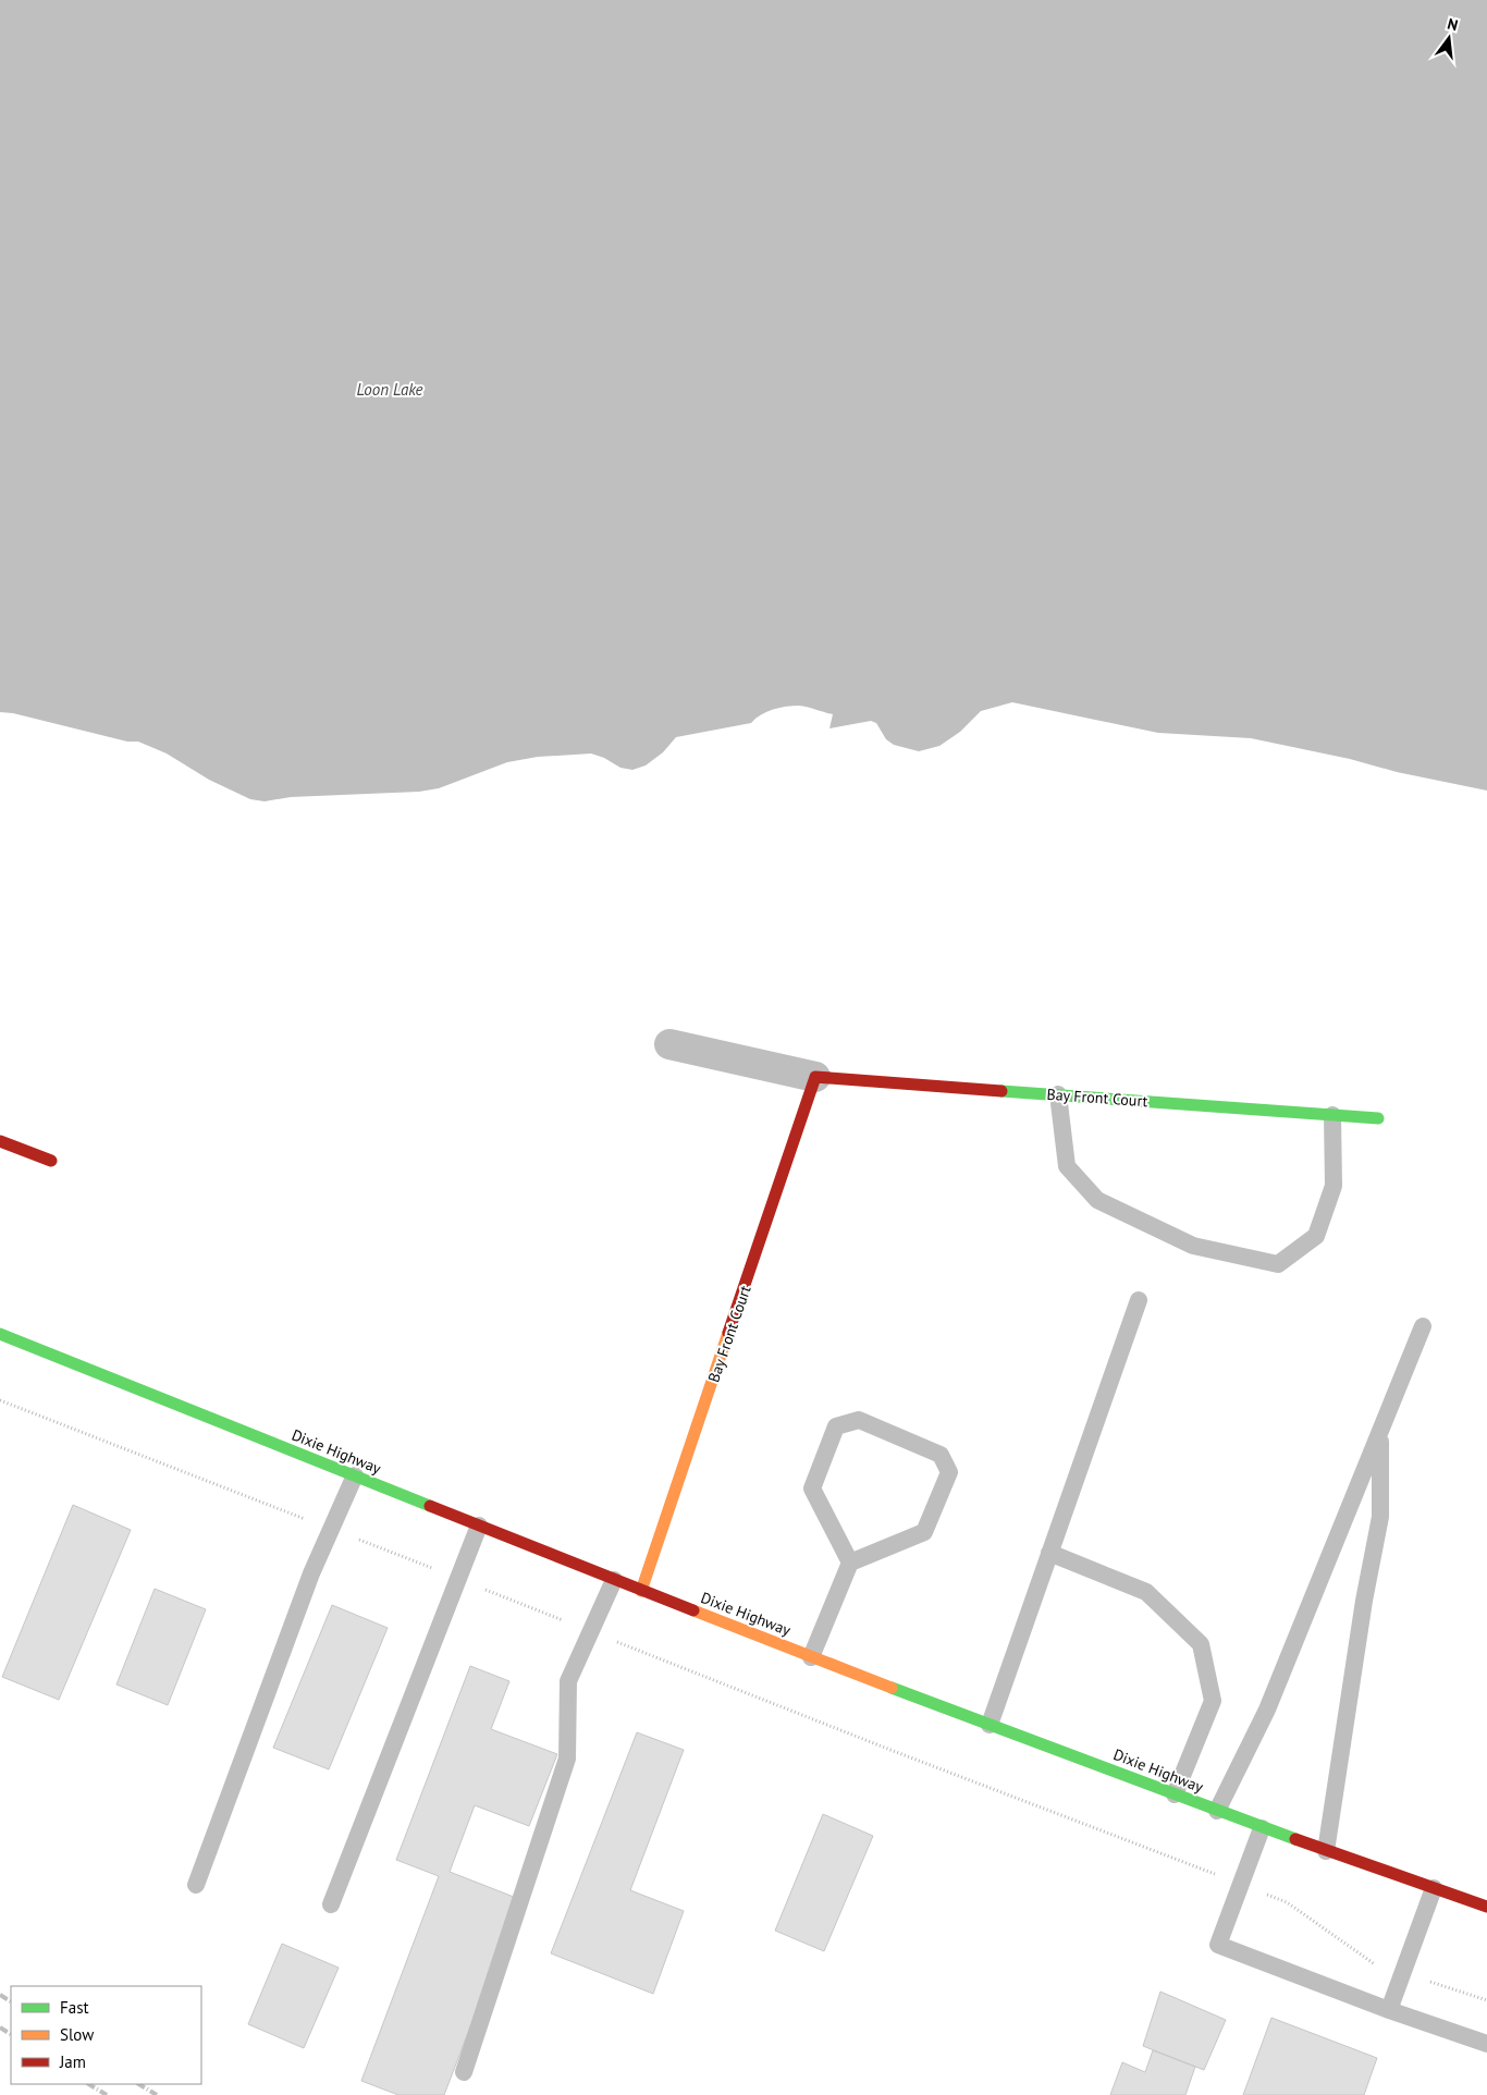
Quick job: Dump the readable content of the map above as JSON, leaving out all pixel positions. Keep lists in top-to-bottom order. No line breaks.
{"streets":{"main road":["Bay Front Court","Dixie Highway"]},"crossings":[["Bay Front Court","Dixie Highway"]],"water":["Loon Lake"],"legend":["Fast","Slow","Jam"],"north":"top"}
